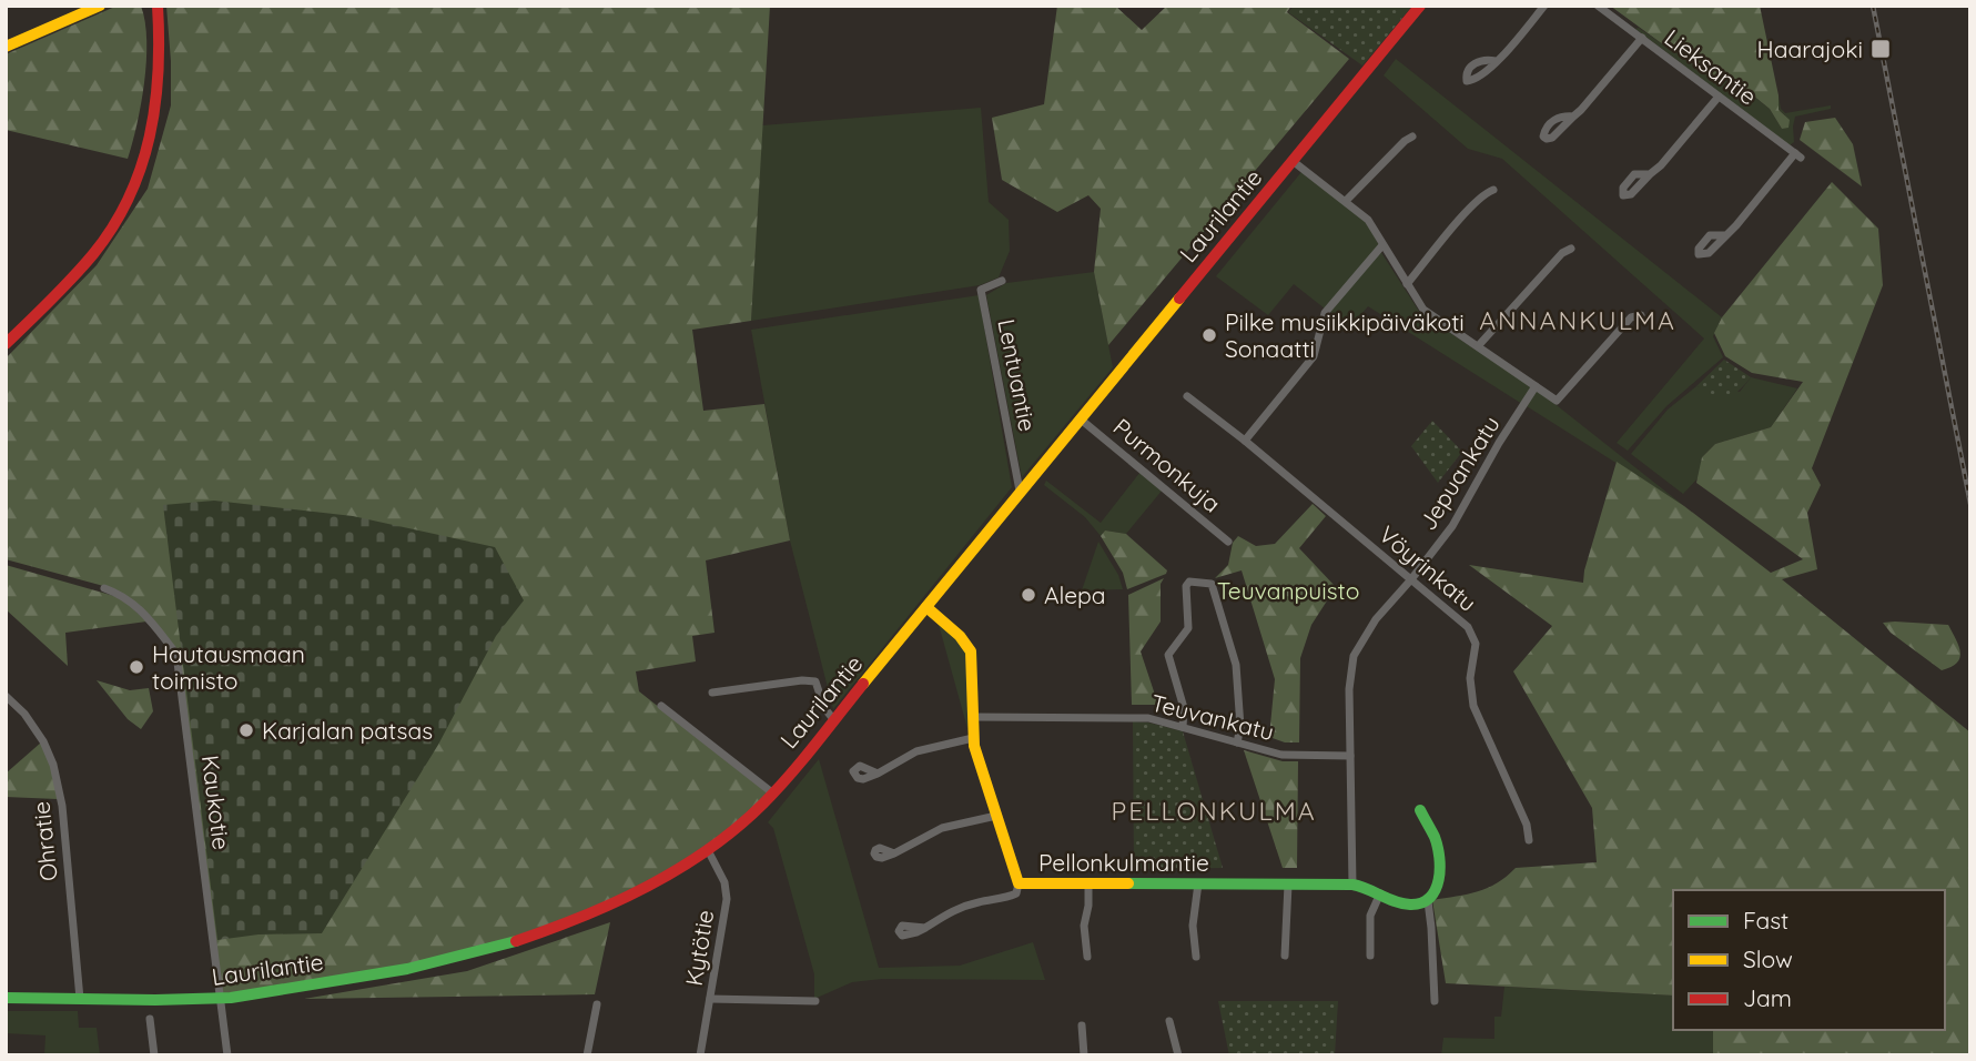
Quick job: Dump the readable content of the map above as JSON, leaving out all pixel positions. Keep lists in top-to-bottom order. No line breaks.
{"streets":{"street":["Lieksantie","Laurilantie","Lentuantie","Purmonkuja","Jepuankatu","Vöyrinkatu","Teuvankatu","Kaukotie","Ohratie","Pellonkulmantie","Kytötie"]},"crossings":[["Laurilantie","Lentuantie"],["Laurilantie","Purmonkuja"],["Laurilantie","Kaukotie"],["Laurilantie","Ohratie"],["Laurilantie","Pellonkulmantie"],["Laurilantie","Kytötie"],["Jepuankatu","Vöyrinkatu"],["Jepuankatu","Teuvankatu"],["Jepuankatu","Pellonkulmantie"],["Teuvankatu","Pellonkulmantie"]],"districts":["ANNANKULMA","PELLONKULMA"],"parks":["Teuvanpuisto"],"places":{"transit":["Haarajoki"],"other":["Pilke musiikkipäiväkoti Sonaatti","Alepa","Hautausmaan toimisto","Karjalan patsas"]},"legend":["Fast","Slow","Jam"]}
